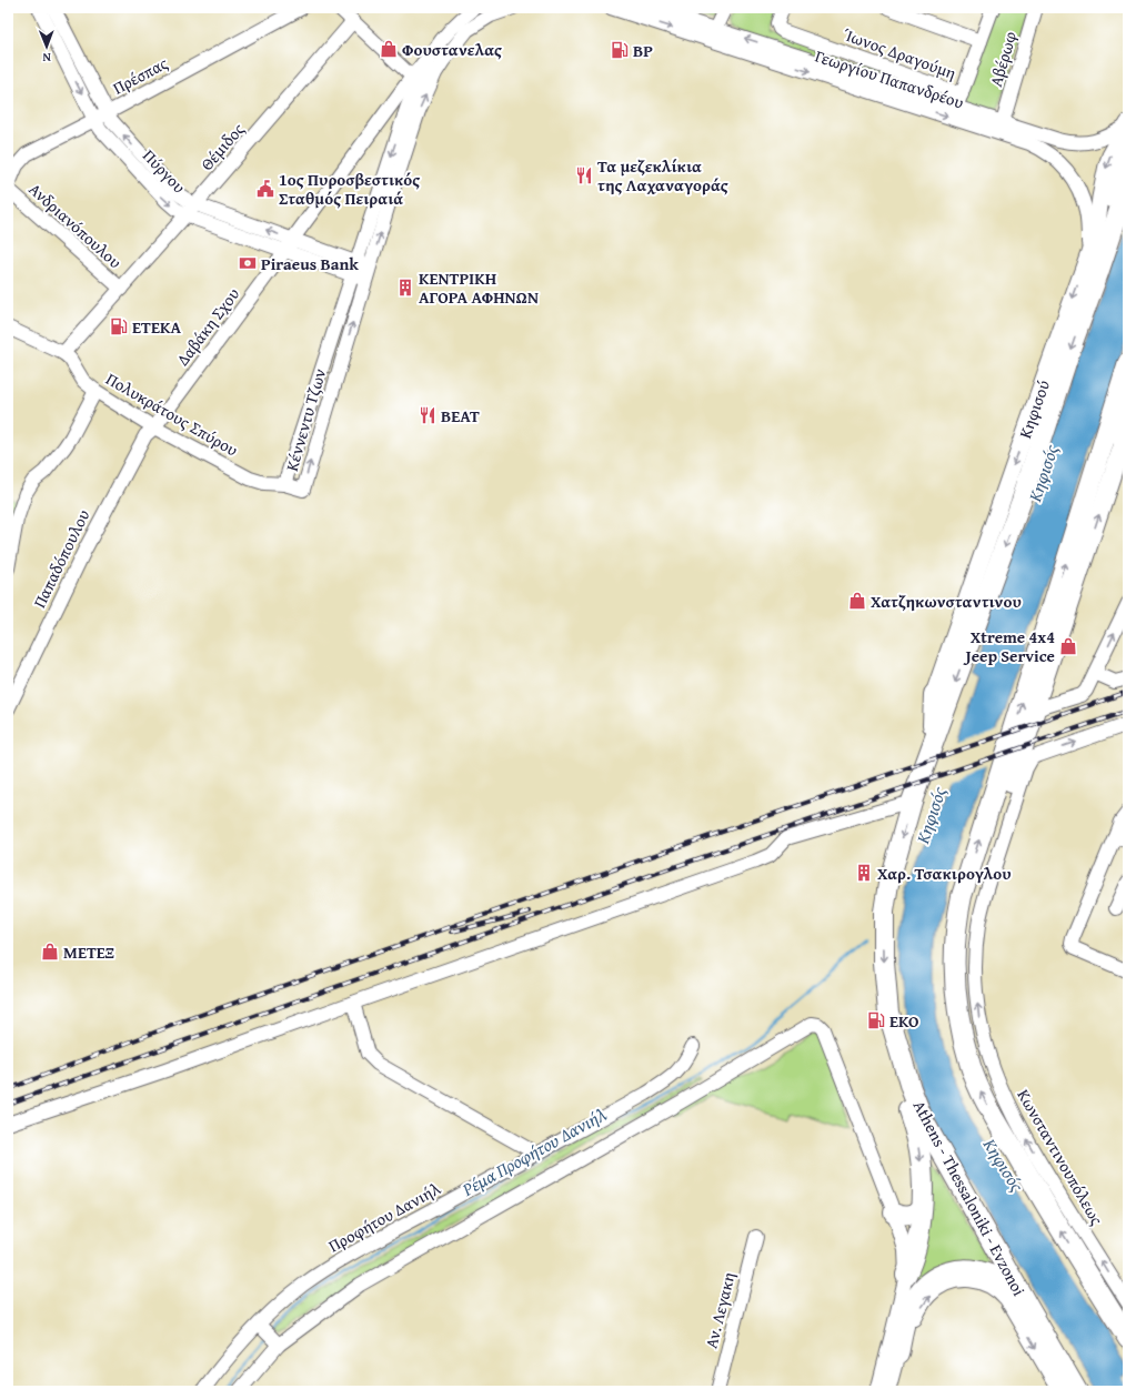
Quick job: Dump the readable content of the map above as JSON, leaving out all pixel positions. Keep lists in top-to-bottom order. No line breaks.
{"streets":{"highway":["Athens - Thessaloniki - Evzonoi"],"main road":["Κηφισού"],"street":["Ίωνος Δραγούμη","Αβέρωφ","Πρέσπας","Γεωργίου Παπανδρέου","Θέμιδος","Πύργου","Ανδριανόπουλου","Δαβάκη Σχου","Πολυκράτους Σπύρου","Κέννεντυ Τζων","Παπαδόπουλου","Κωνσταντινουπόλεως","Προφήτου Δανιήλ","Αν. Λεγακη"]},"crossings":[["Ίωνος Δραγούμη","Γεωργίου Παπανδρέου"],["Αβέρωφ","Γεωργίου Παπανδρέου"],["Πρέσπας","Πύργου"],["Πρέσπας","Ανδριανόπουλου"],["Γεωργίου Παπανδρέου","Κηφισού"],["Θέμιδος","Πύργου"],["Θέμιδος","Ανδριανόπουλου"],["Θέμιδος","Πολυκράτους Σπύρου"],["Πύργου","Δαβάκη Σχου"],["Πύργου","Κέννεντυ Τζων"],["Δαβάκη Σχου","Πολυκράτους Σπύρου"],["Δαβάκη Σχου","Κέννεντυ Τζων"],["Δαβάκη Σχου","Παπαδόπουλου"],["Πολυκράτους Σπύρου","Κέννεντυ Τζων"],["Πολυκράτους Σπύρου","Παπαδόπουλου"]],"one_way":["Κωνσταντινουπόλεως"],"water":["Κηφισός","Ρέμα Προφήτου Δανιήλ"],"places":{"shop":["Φουστανελας","Χατζηκωνσταντινου","Xtreme 4x4 Jeep Service","ΜΕΤΕΞ"],"fuel station":["BP","ΕΤΕΚΑ","EKO"],"restaurant":["Τα μεζεκλίκια της Λαχαναγοράς","ΒΕΑΤ"],"public building":["1ος Πυροσβεστικός Σταθμός Πειραιά"],"bank":["Piraeus Bank"],"building":["ΚΕΝΤΡΙΚΗ ΑΓΟΡΑ ΑΦΗΝΩΝ","Χαρ. Τσακιρογλου"]},"north":"bottom"}
